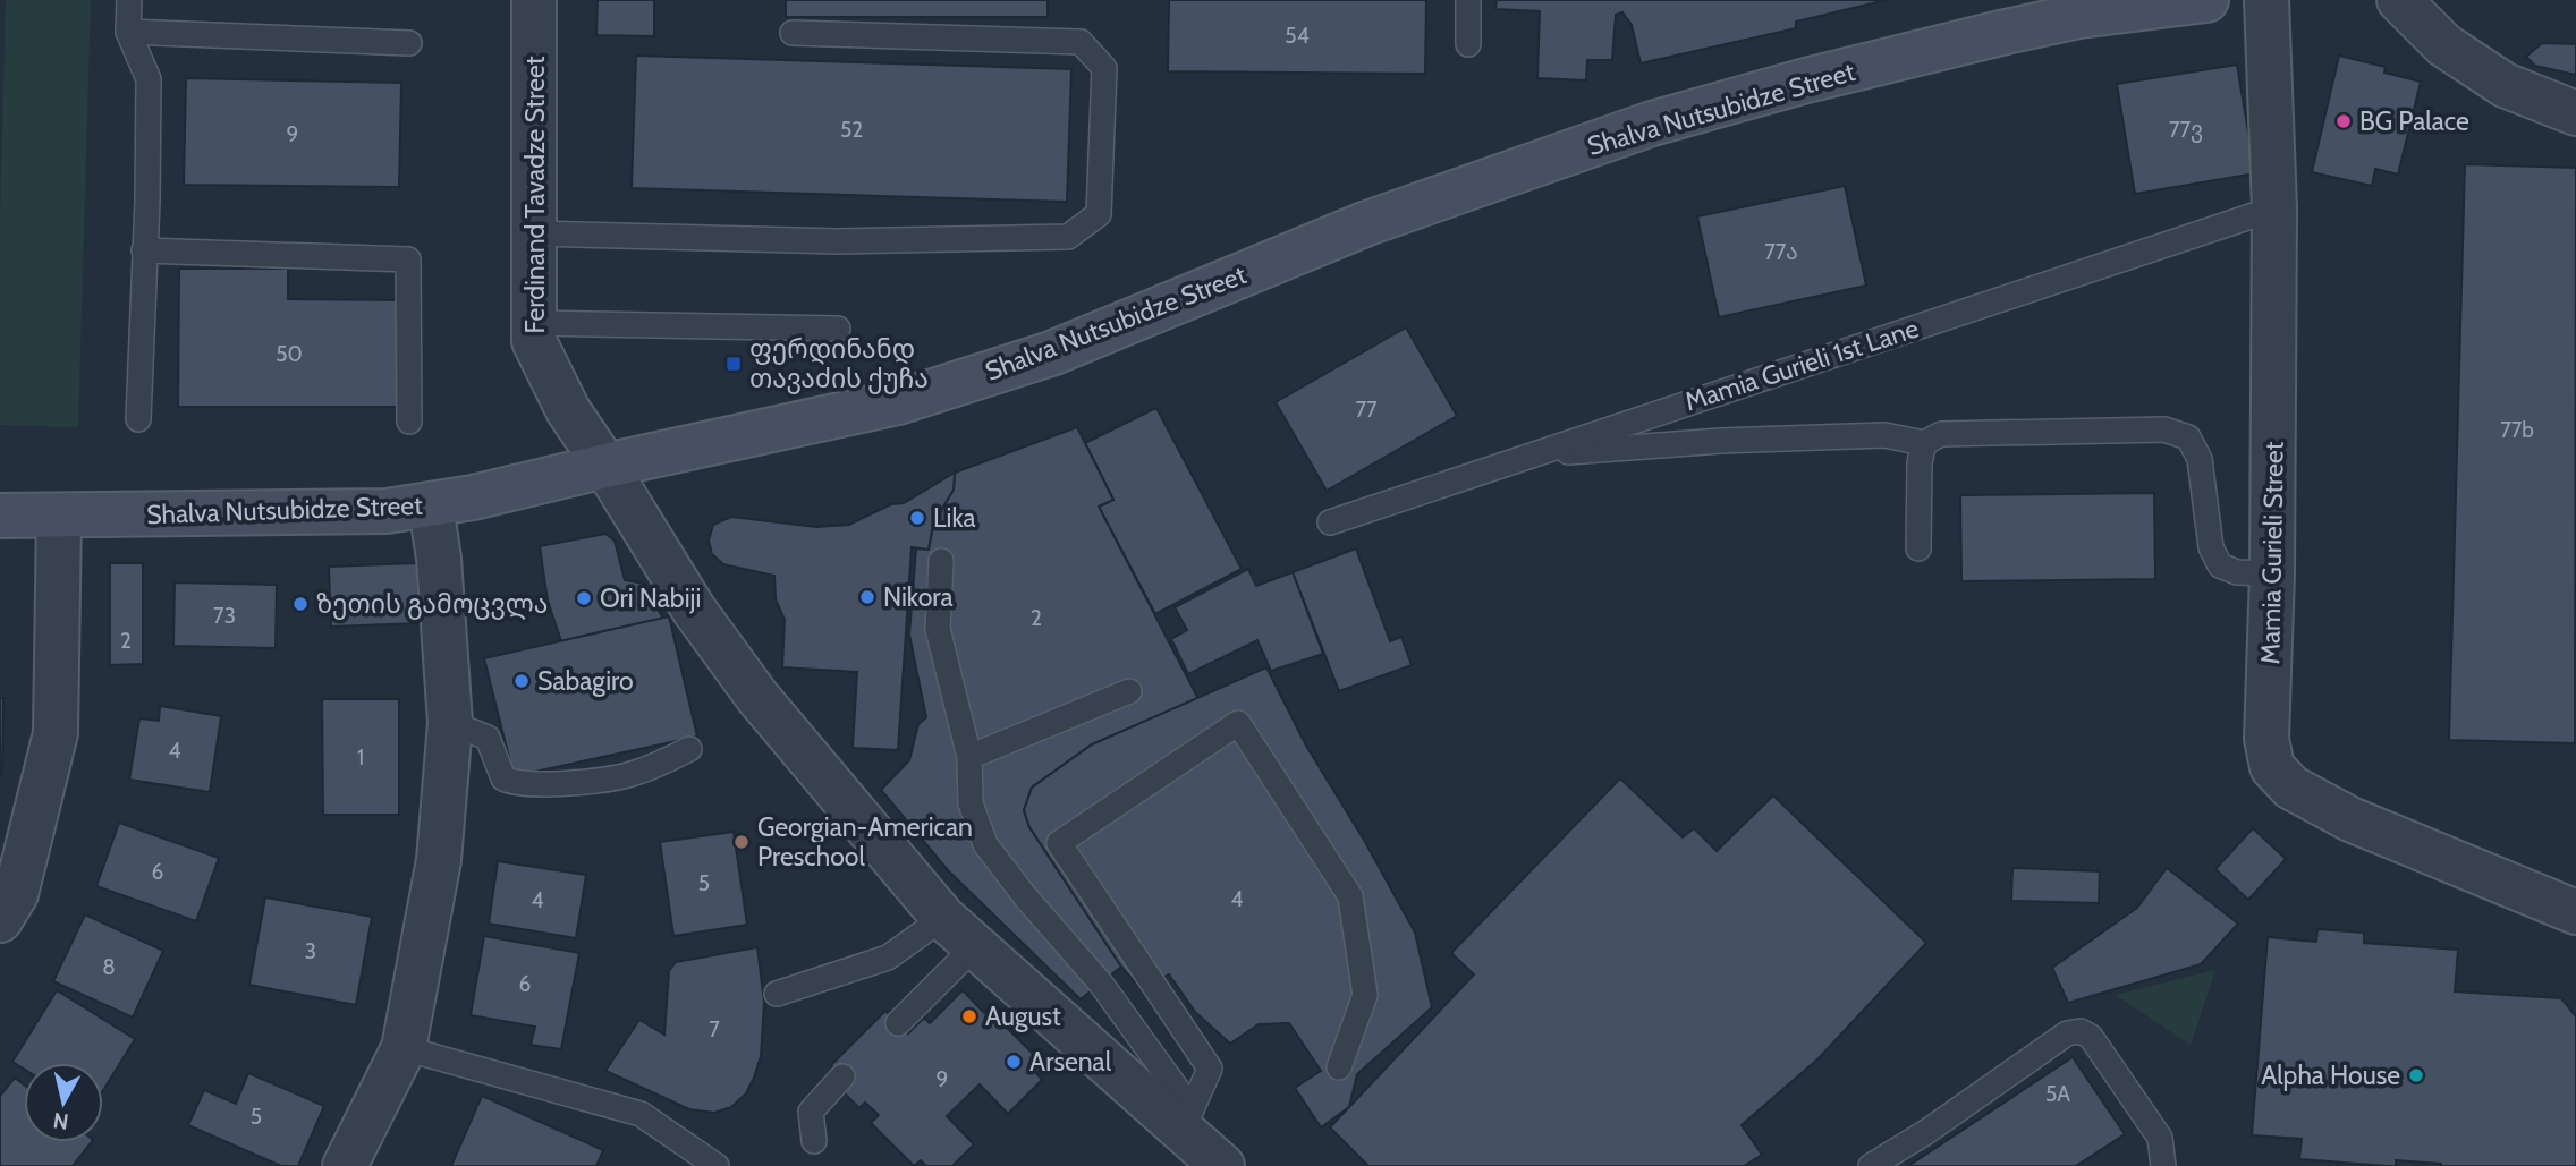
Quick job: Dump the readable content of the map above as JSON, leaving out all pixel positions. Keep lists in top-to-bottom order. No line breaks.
{"streets":{"main road":["Shalva Nutsubidze Street"],"street":["Ferdinand Tavadze Street","Mamia Gurieli Street"],"lane":["Mamia Gurieli 1st Lane"]},"crossings":[["Shalva Nutsubidze Street","Ferdinand Tavadze Street"],["Mamia Gurieli 1st Lane","Mamia Gurieli Street"]],"places":{"other":["BG Palace","Lika","Nikora","Ori Nabiji","ზეთის გამოცვლა","Sabagiro","Georgian-American Preschool","August","Arsenal","Alpha House"],"transit":["ფერდინანდ თავაძის ქუჩა"]},"house_numbers":["54","52","77ვ","9","77ა","50","77","77b","73","2","2","4","1","6","5","4","4","3","8","6","7","9","5A","5"],"north":"bottom"}
